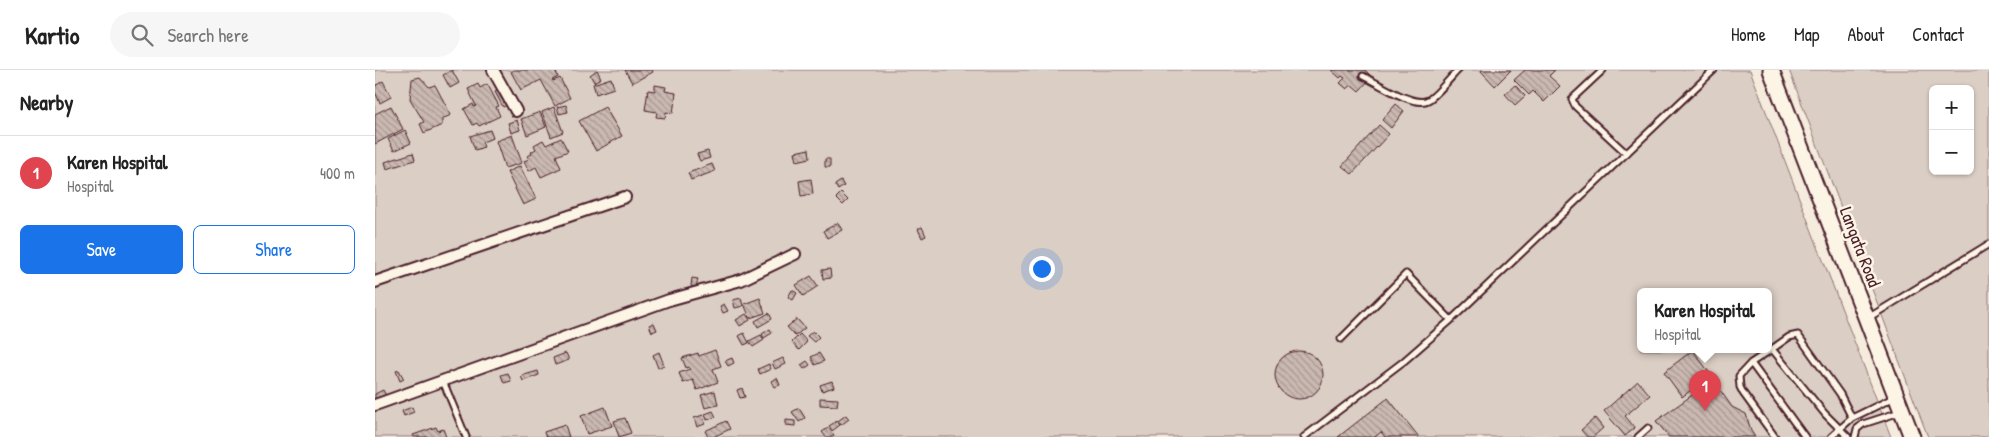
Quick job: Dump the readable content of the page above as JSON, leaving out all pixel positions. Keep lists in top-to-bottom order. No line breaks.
{"streets":{"main road":["Langata Road"]},"page":{"header":"Kartio","search":"Search here","nav":["Home","Map","About","Contact"],"heading":"Nearby","map_buttons":["+","−"],"list":[{"mark":"1","name":"Karen Hospital","note":"Hospital","value":"400 m"}],"buttons":["Save","Share"],"popup":["Karen Hospital","Hospital"],"pins":"1"}}
